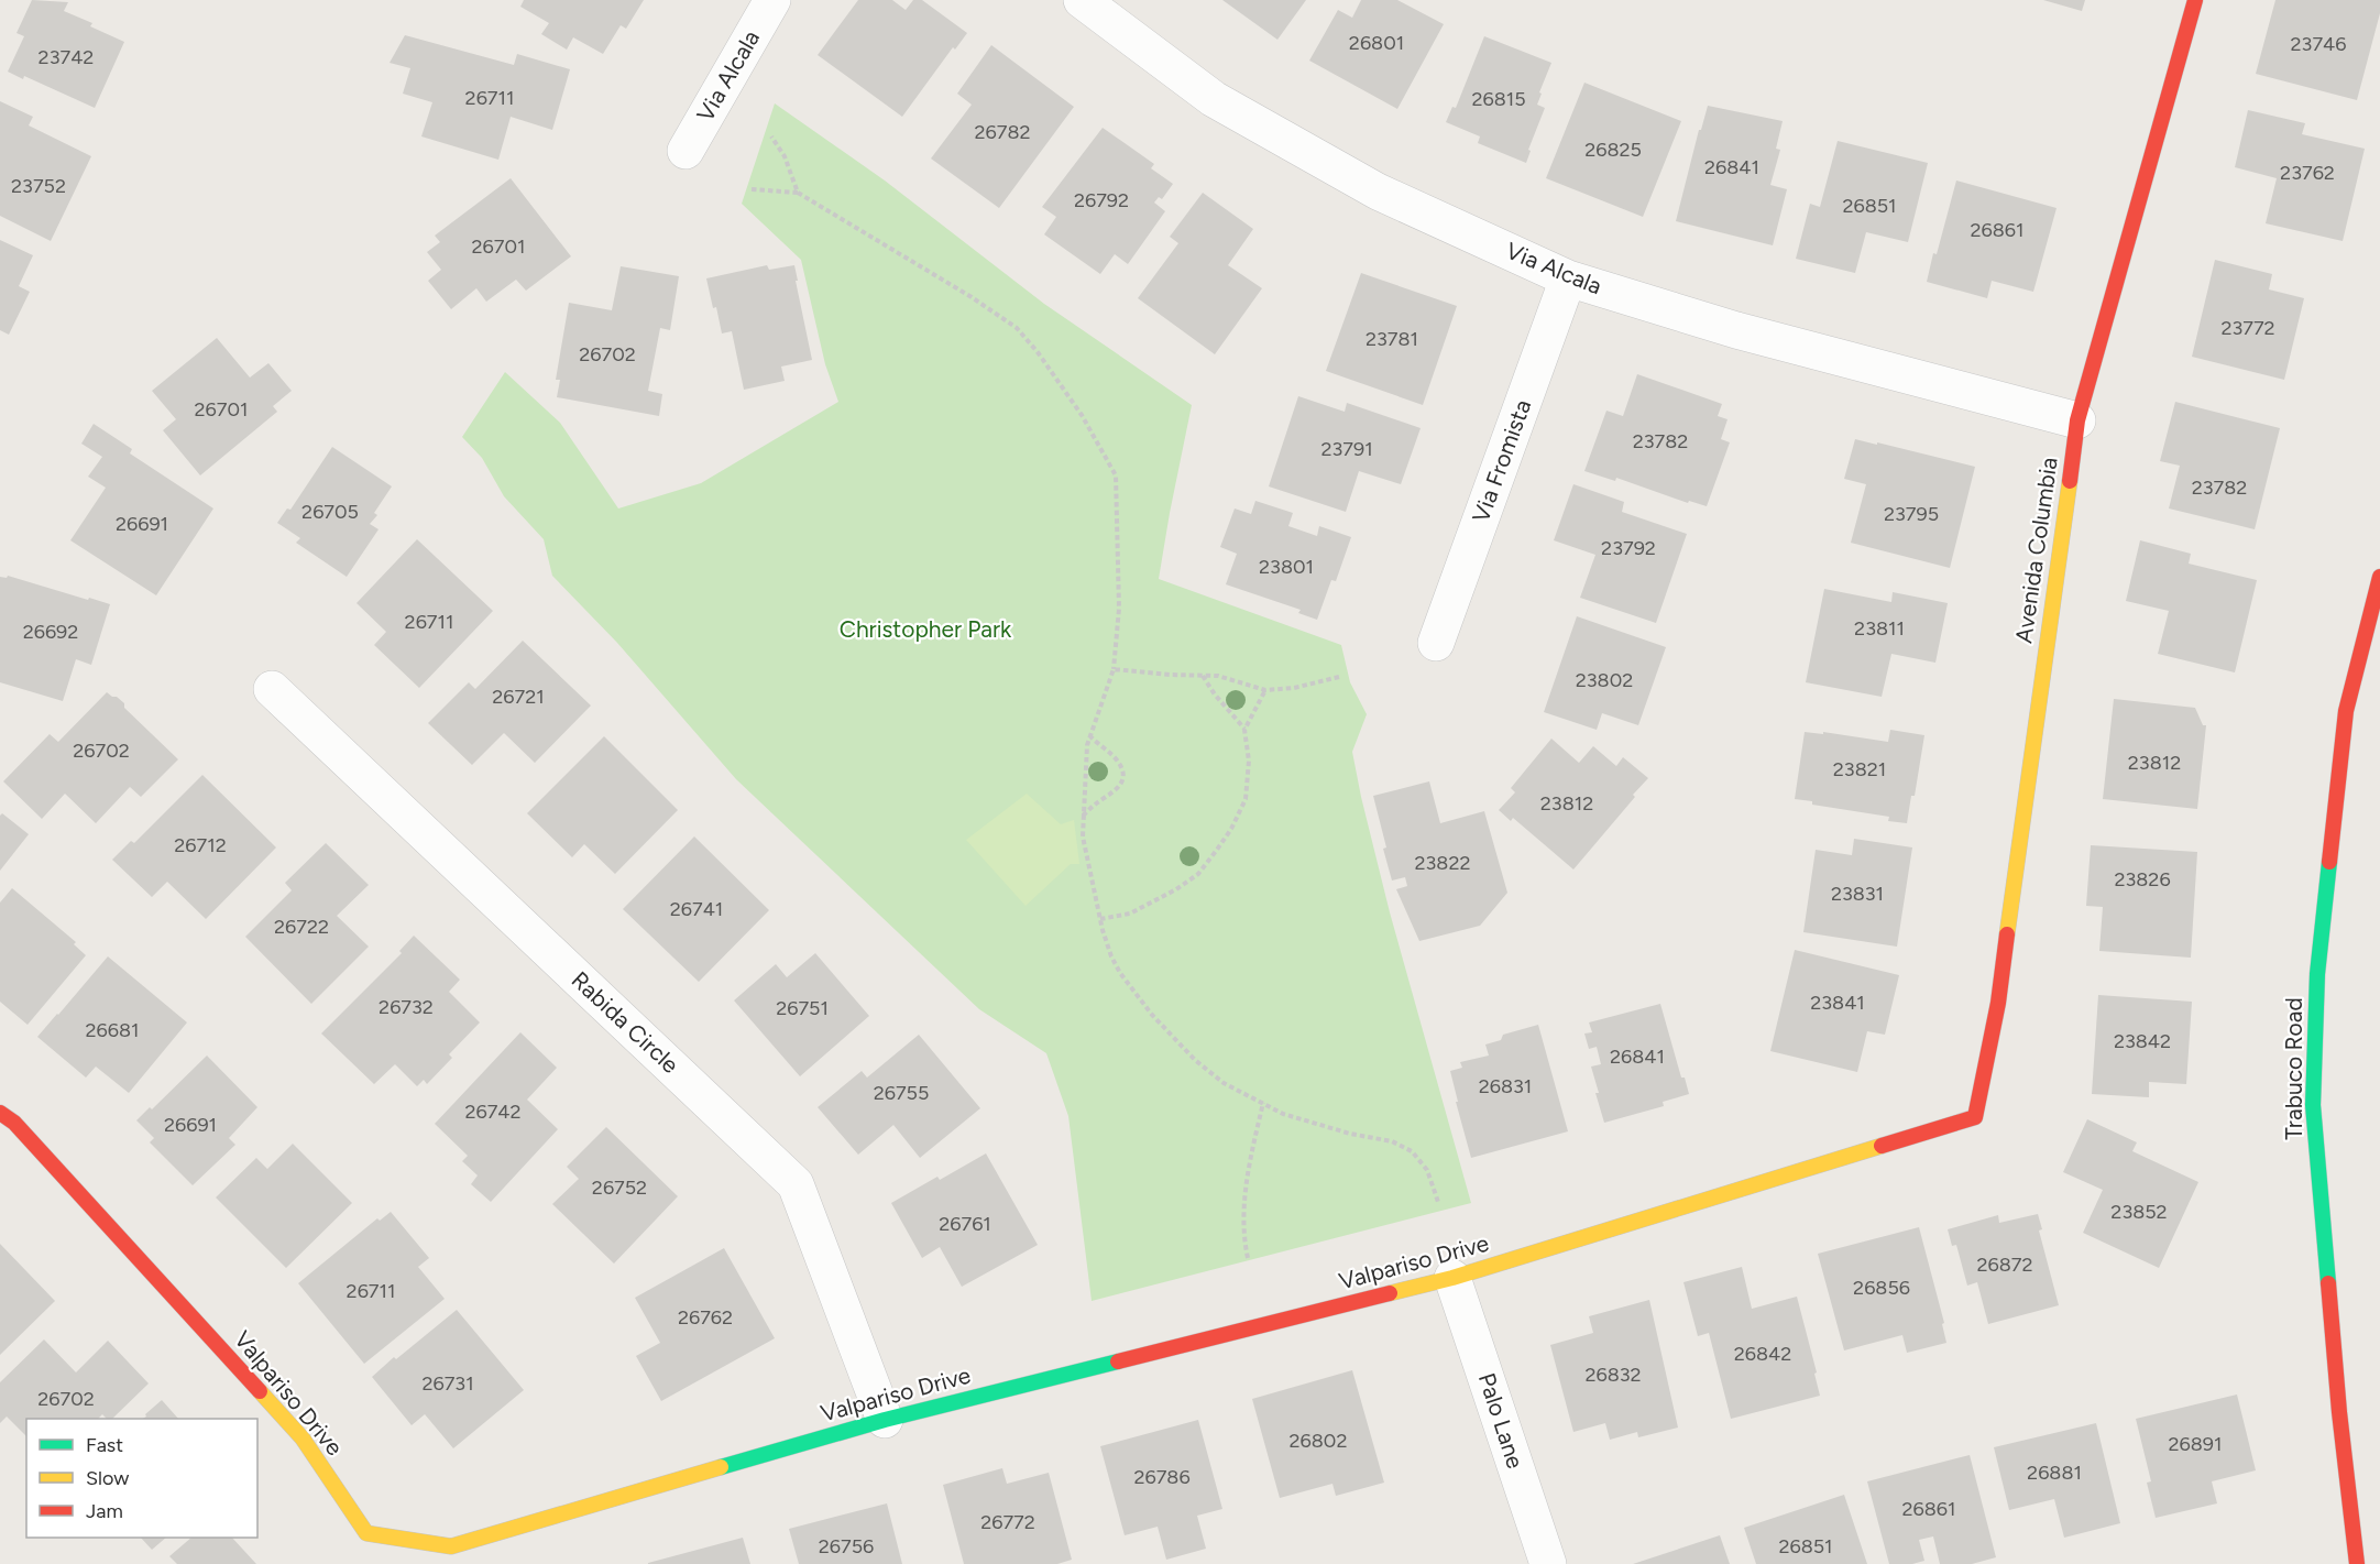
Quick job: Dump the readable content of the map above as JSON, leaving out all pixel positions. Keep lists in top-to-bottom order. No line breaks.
{"streets":{"street":["Via Alcala","Via Fromista","Avenida Columbia","Rabida Circle","Trabuco Road","Valpariso Drive","Palo Lane"]},"crossings":[["Via Alcala","Via Fromista"],["Via Alcala","Avenida Columbia"],["Avenida Columbia","Valpariso Drive"],["Rabida Circle","Valpariso Drive"],["Valpariso Drive","Palo Lane"]],"parks":["Christopher Park"],"house_numbers":["26801","23746","23742","26711","26815","26782","26825","26841","23762","23752","26792","26851","26861","26701","23772","23781","26702","26701","23782","23791","23782","26705","23795","26691","23792","23801","26711","23811","26692","23802","26721","26702","23812","23821","23812","26712","23822","23826","23831","26741","26722","23841","26732","26751","26681","23842","26841","26831","26755","26742","26691","26752","23852","26761","26872","26856","26711","26762","26842","26832","26731","26702","26802","26891","26881","26786","26861","26772","26756","26851"],"legend":["Fast","Slow","Jam"]}
